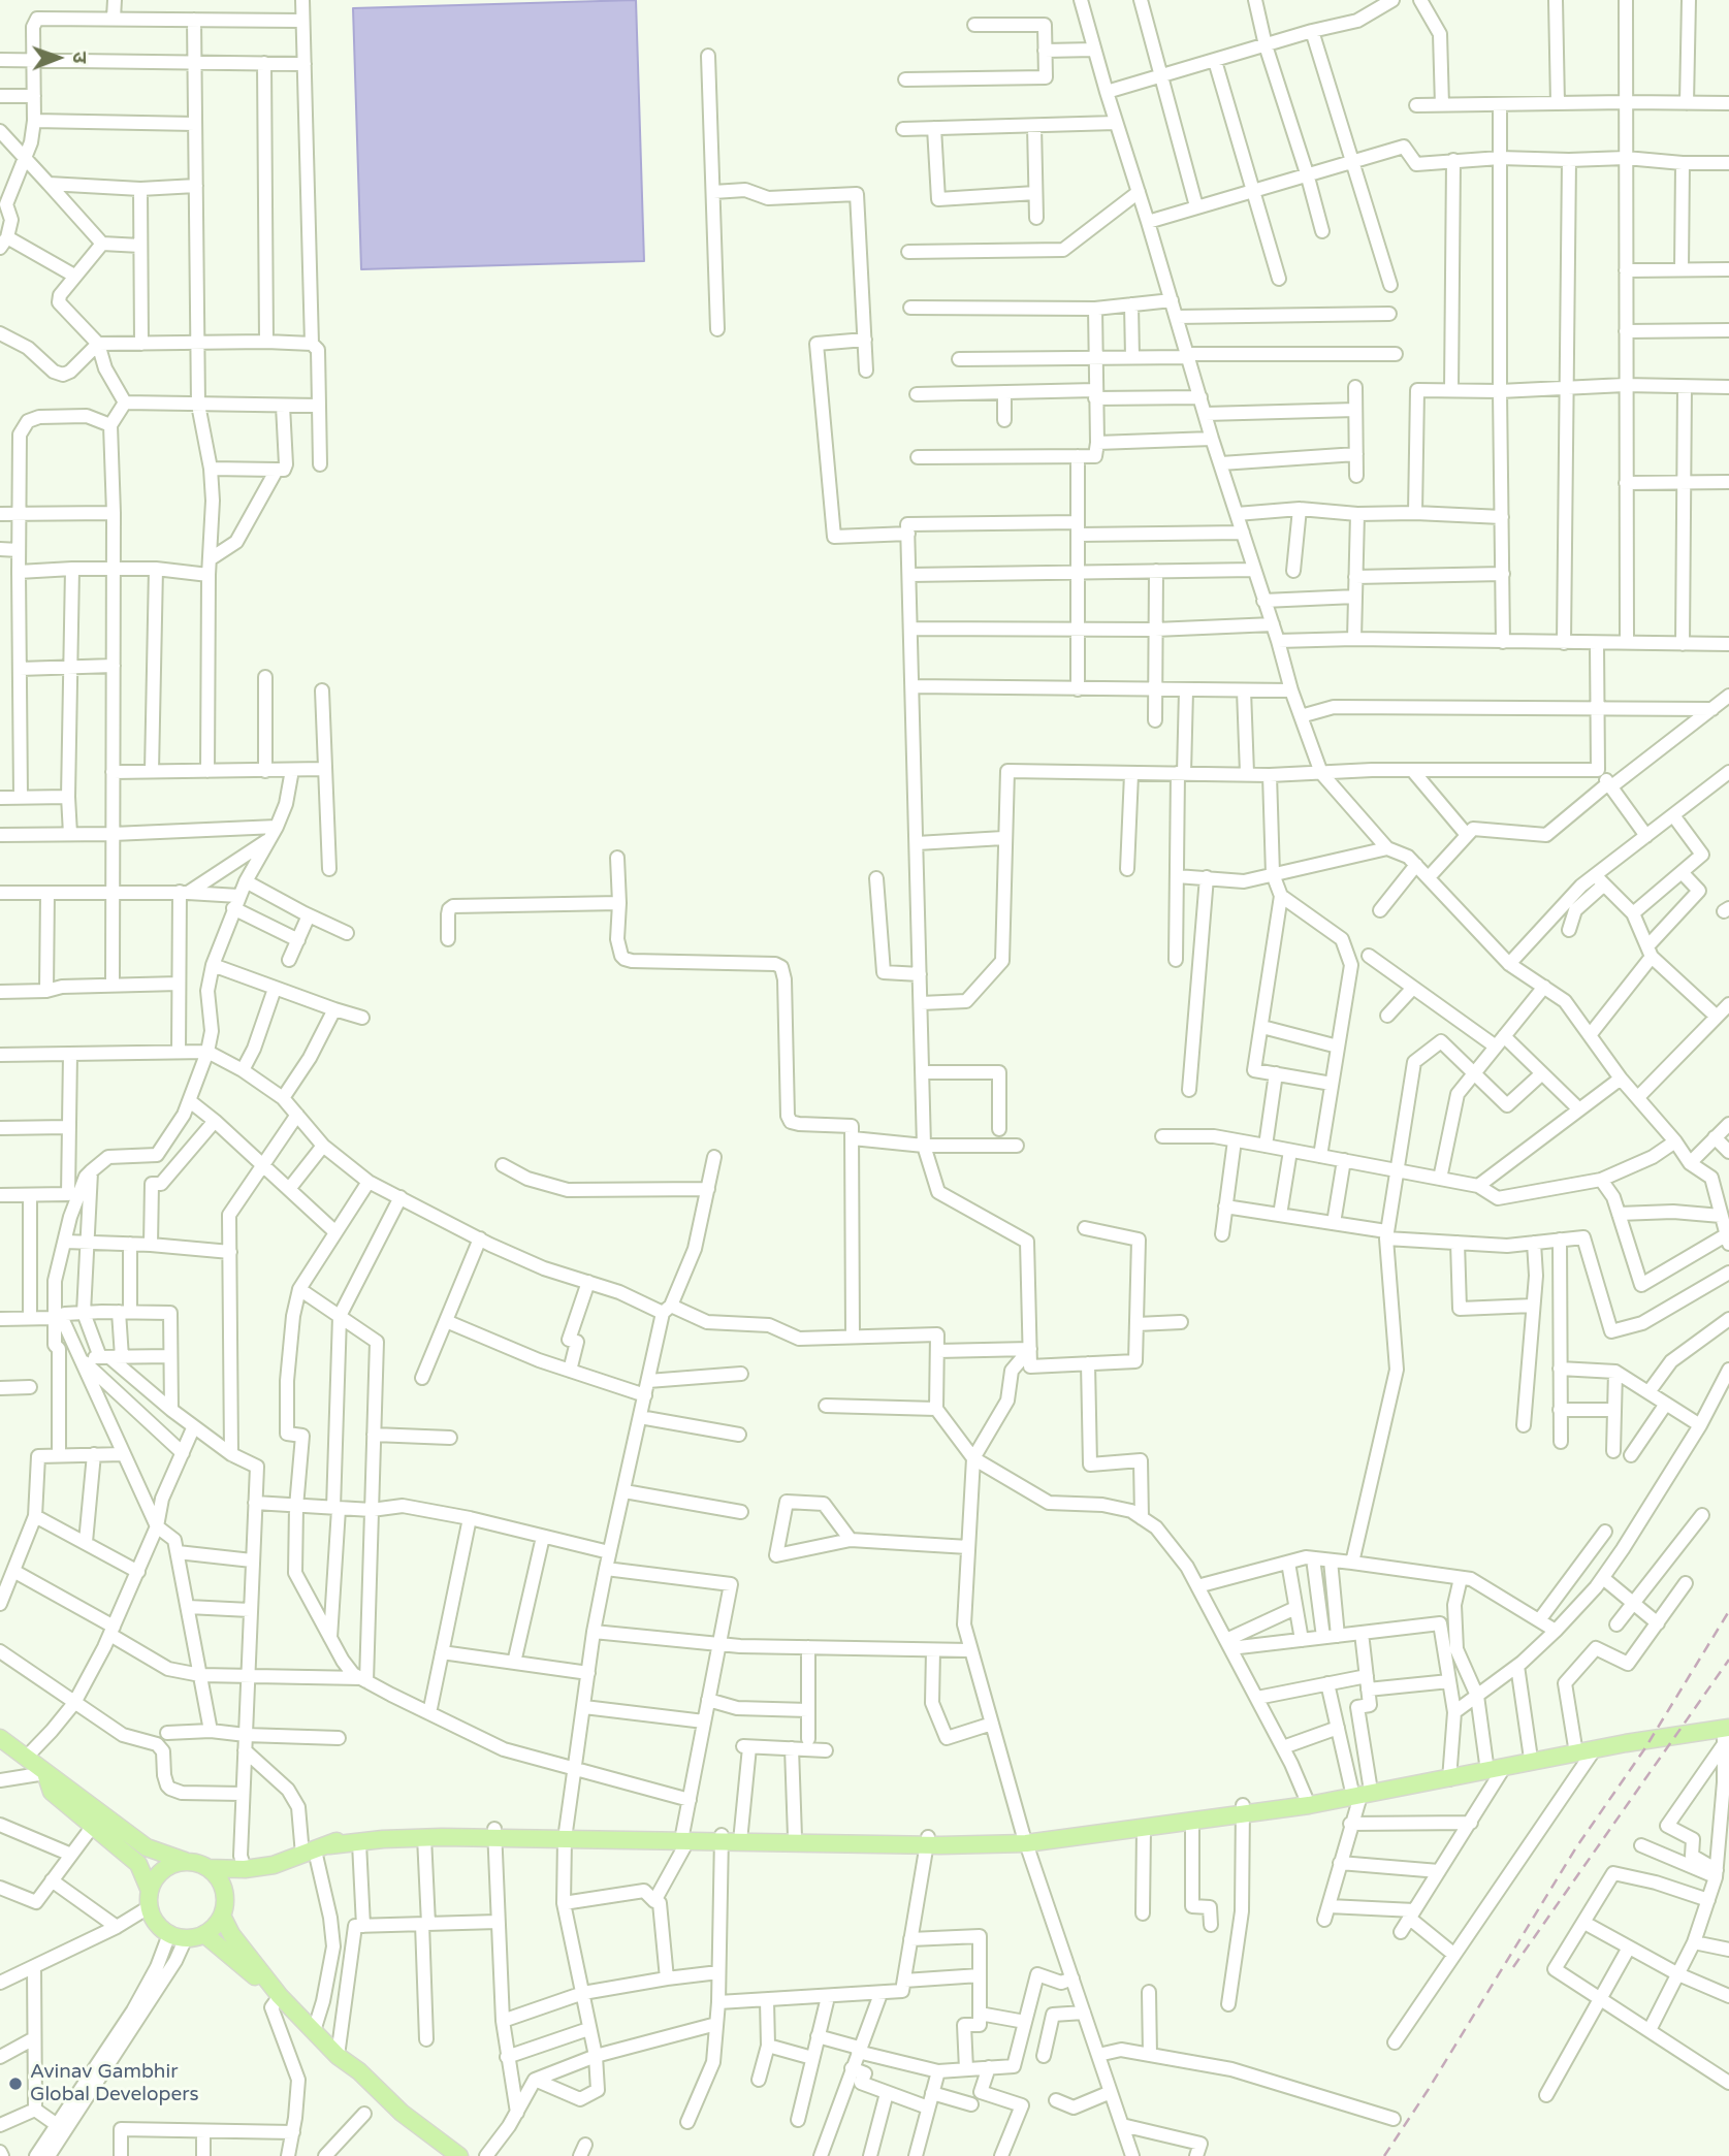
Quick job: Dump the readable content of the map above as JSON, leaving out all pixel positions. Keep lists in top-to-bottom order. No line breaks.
{"places":["Avinav Gambhir Global Developers"],"north":"right"}
